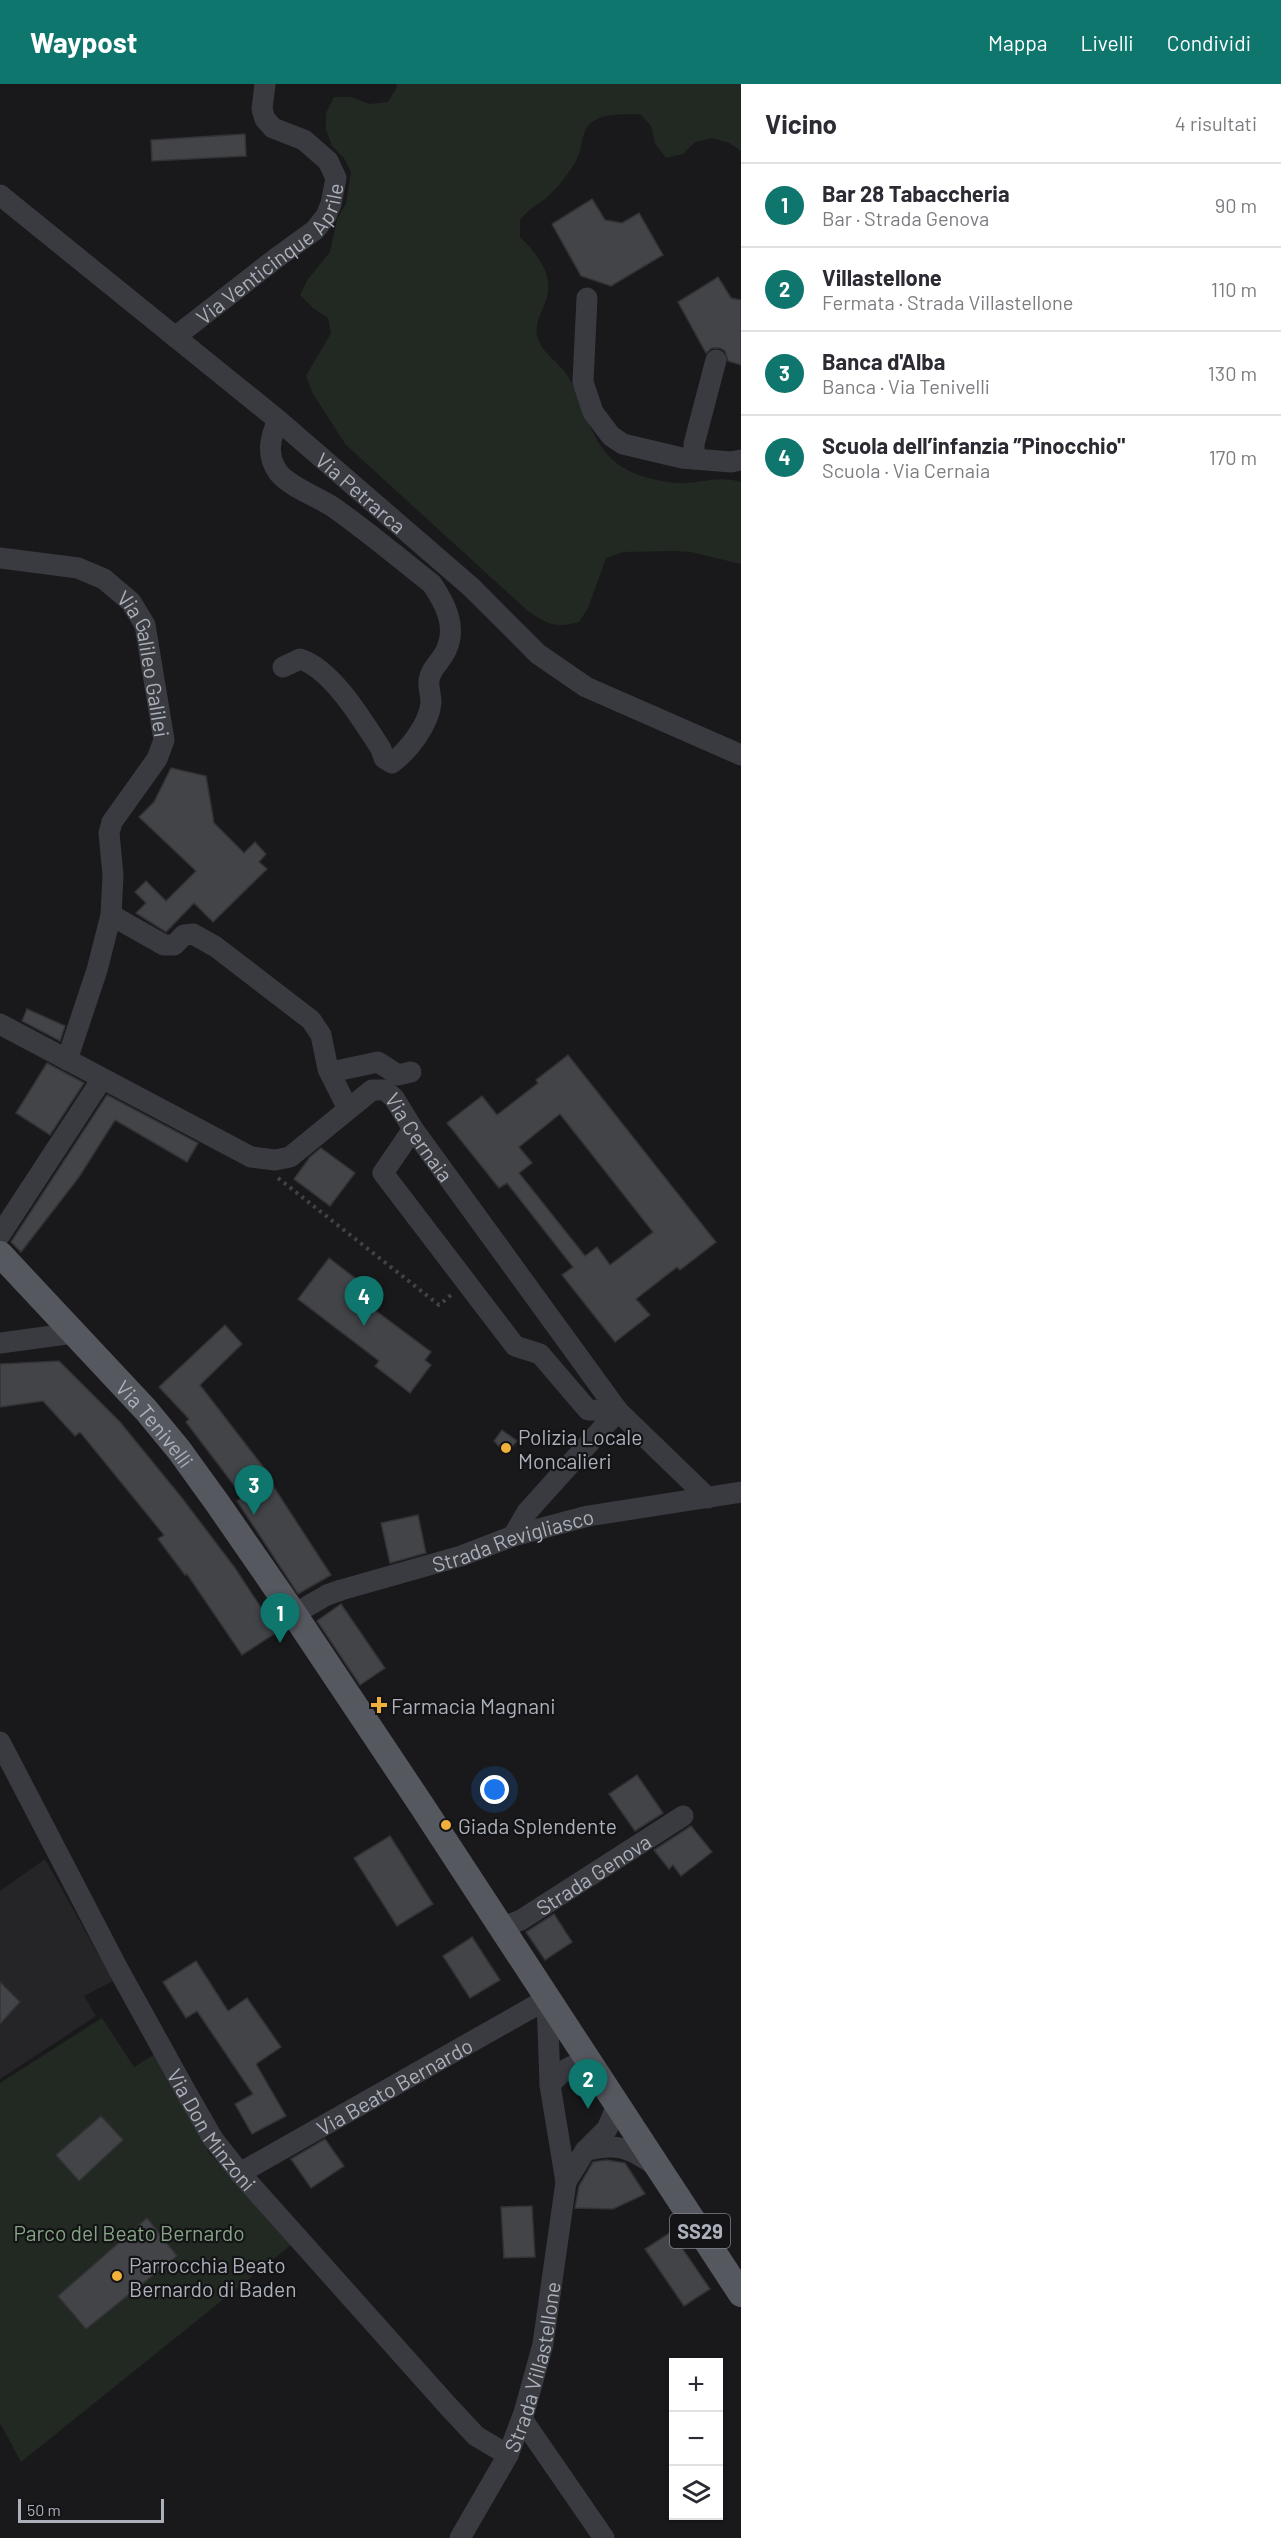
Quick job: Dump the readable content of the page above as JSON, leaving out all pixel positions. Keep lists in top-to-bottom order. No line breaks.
{"streets":{"main road":["Via Tenivelli","SS29"],"street":["Via Venticinque Aprile","Via Petrarca","Via Galileo Galilei","Via Cernaia","Strada Revigliasco","Strada Genova","Via Beato Bernardo","Via Don Minzoni","Strada Villastellone"]},"crossings":[["Via Venticinque Aprile","Via Petrarca"],["Via Cernaia","Strada Revigliasco"],["Via Tenivelli","Strada Revigliasco"],["Via Tenivelli","SS29"],["Strada Revigliasco","SS29"],["Strada Genova","SS29"],["Via Beato Bernardo","Via Don Minzoni"],["Via Beato Bernardo","SS29"],["Via Beato Bernardo","Strada Villastellone"],["Via Don Minzoni","Strada Villastellone"],["SS29","Strada Villastellone"]],"parks":["Parco del Beato Bernardo"],"places":{"other":["Polizia Locale Moncalieri","Giada Splendente","Parrocchia Beato Bernardo di Baden"],"health":["Farmacia Magnani"]},"scale_bar":"50 m","page":{"header":"Waypost","nav":["Mappa","Livelli","Condividi"],"heading":["Vicino","4 risultati"],"list":[{"mark":"1","name":"Bar 28 Tabaccheria","note":"Bar · Strada Genova","value":"90 m"},{"mark":"2","name":"Villastellone","note":"Fermata · Strada Villastellone","value":"110 m"},{"mark":"3","name":"Banca d'Alba","note":"Banca · Via Tenivelli","value":"130 m"},{"mark":"4","name":"Scuola dell’infanzia ”Pinocchio\"","note":"Scuola · Via Cernaia","value":"170 m"}],"pins":["4","3","1","2"],"map_buttons":["+","−"],"scale":"50 m"}}
